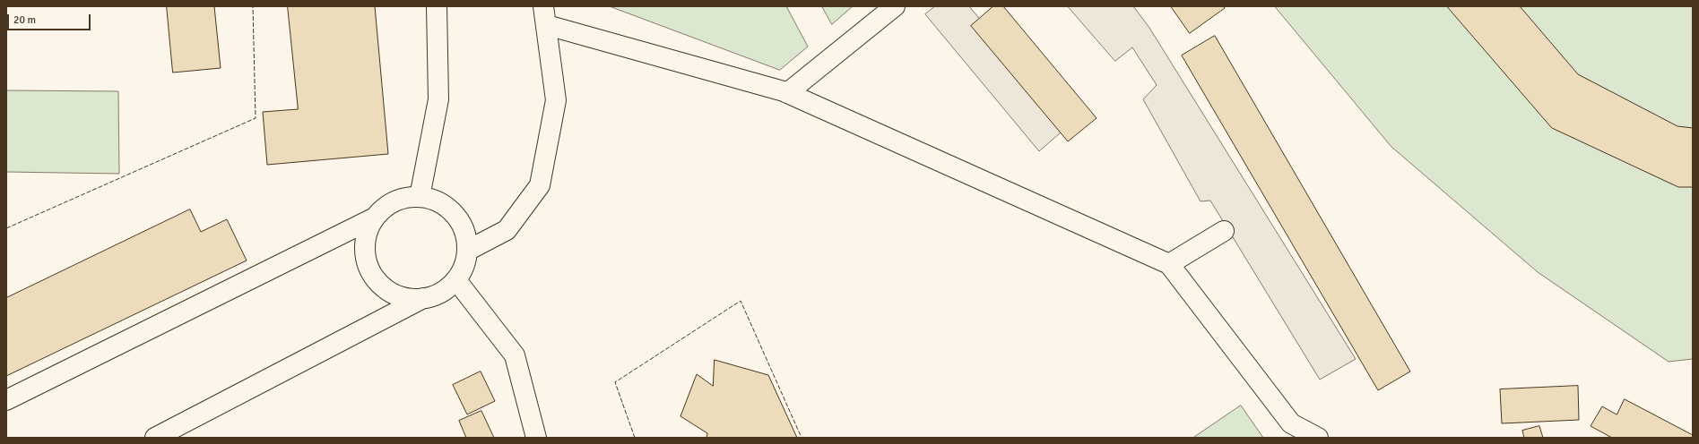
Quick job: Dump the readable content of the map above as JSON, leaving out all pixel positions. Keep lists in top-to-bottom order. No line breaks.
{"scale_bar":"20 m"}
